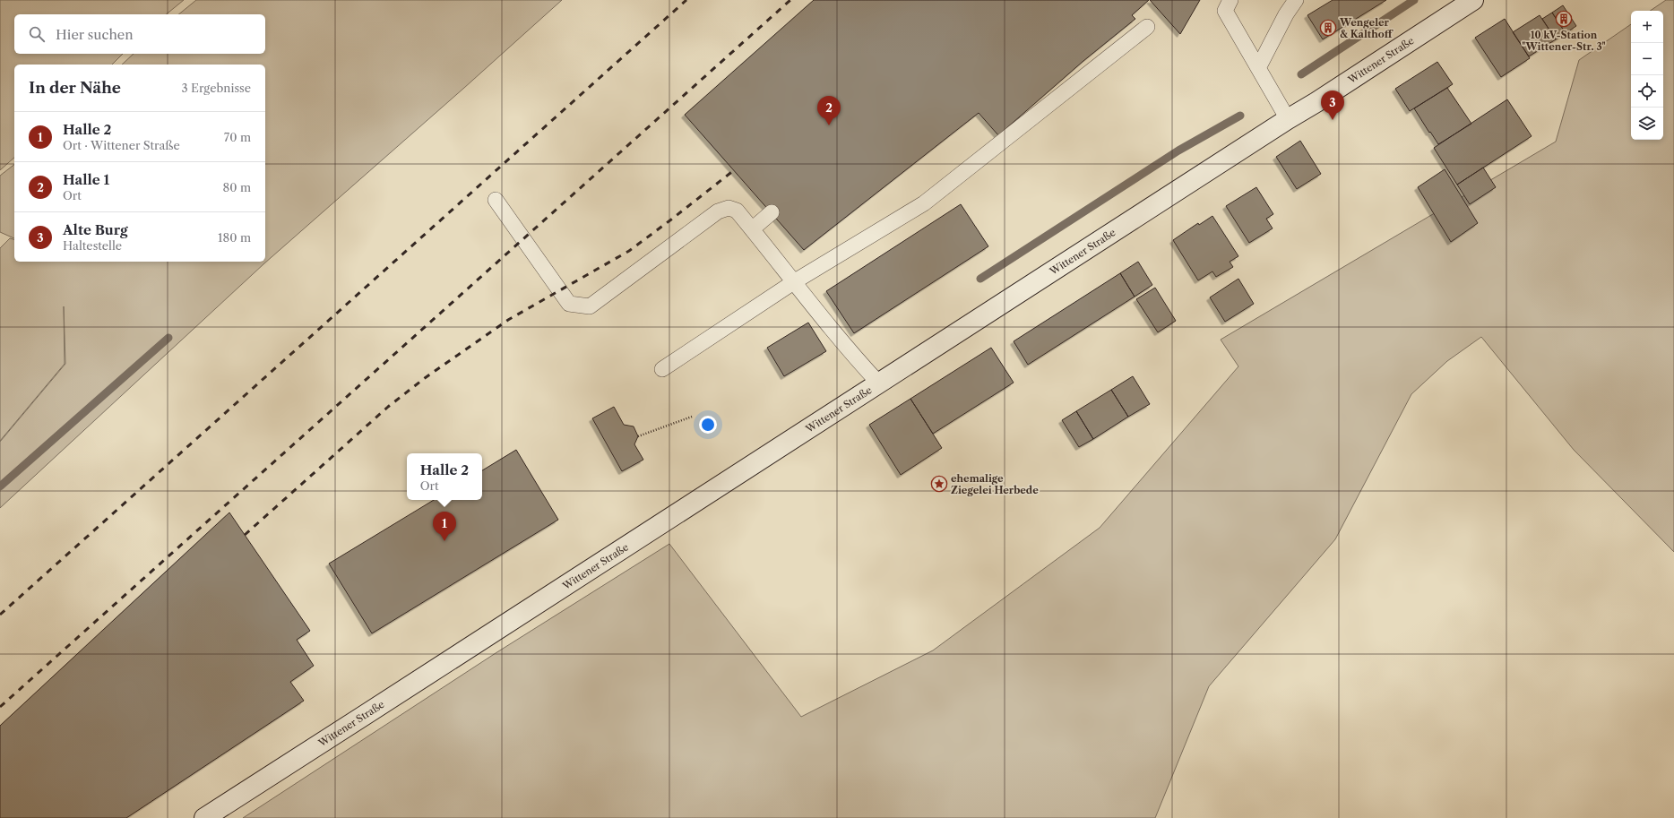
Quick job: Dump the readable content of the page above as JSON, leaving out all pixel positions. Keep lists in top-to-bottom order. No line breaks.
{"streets":{"main road":["Wittener Straße"]},"places":{"building":["10 kV-Station \"Wittener-Str. 3\"","Wengeler & Kalthoff"],"place":["ehemalige Ziegelei Herbede"]},"page":{"map_buttons":["+","−"],"search":"Hier suchen","heading":["In der Nähe","3 Ergebnisse"],"pins":["3","2","1"],"list":[{"mark":"1","name":"Halle 2","note":"Ort · Wittener Straße","value":"70 m"},{"mark":"2","name":"Halle 1","note":"Ort","value":"80 m"},{"mark":"3","name":"Alte Burg","note":"Haltestelle","value":"180 m"}],"popup":["Halle 2","Ort"]}}
